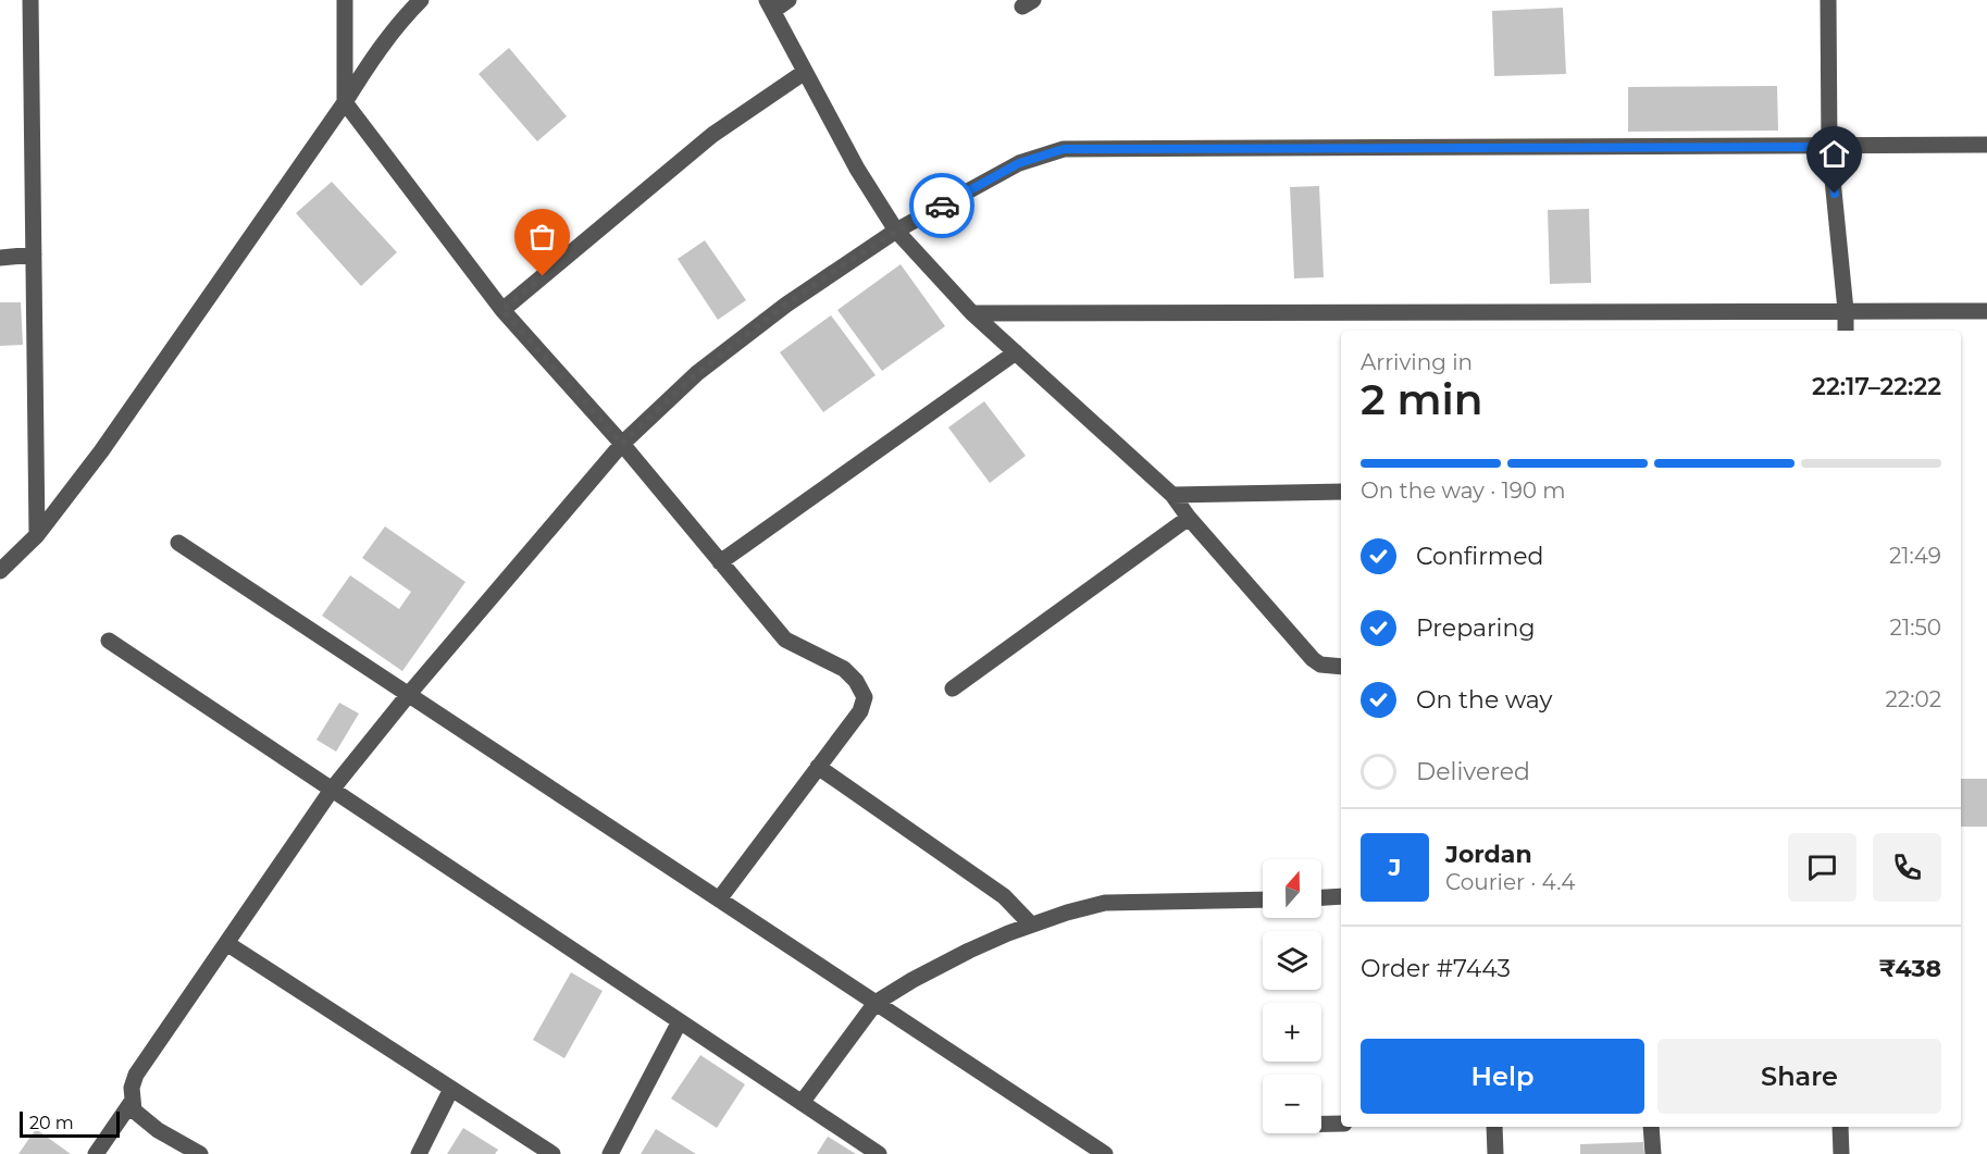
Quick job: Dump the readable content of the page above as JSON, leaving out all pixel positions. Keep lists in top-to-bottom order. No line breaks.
{"scale_bar":"20 m","north":"top","page":{"heading":["2 min","Arriving in","22:17–22:22"],"panel":["Jordan","Courier · 4.4","Order #7443","₹438"],"bar":"On the way · 190 m","list":[["Confirmed","21:49"],["Preparing","21:50"],["On the way","22:02"],"Delivered"],"round":"J","map_buttons":["+","−"],"buttons":["Help","Share"],"scale":"20 m"}}
